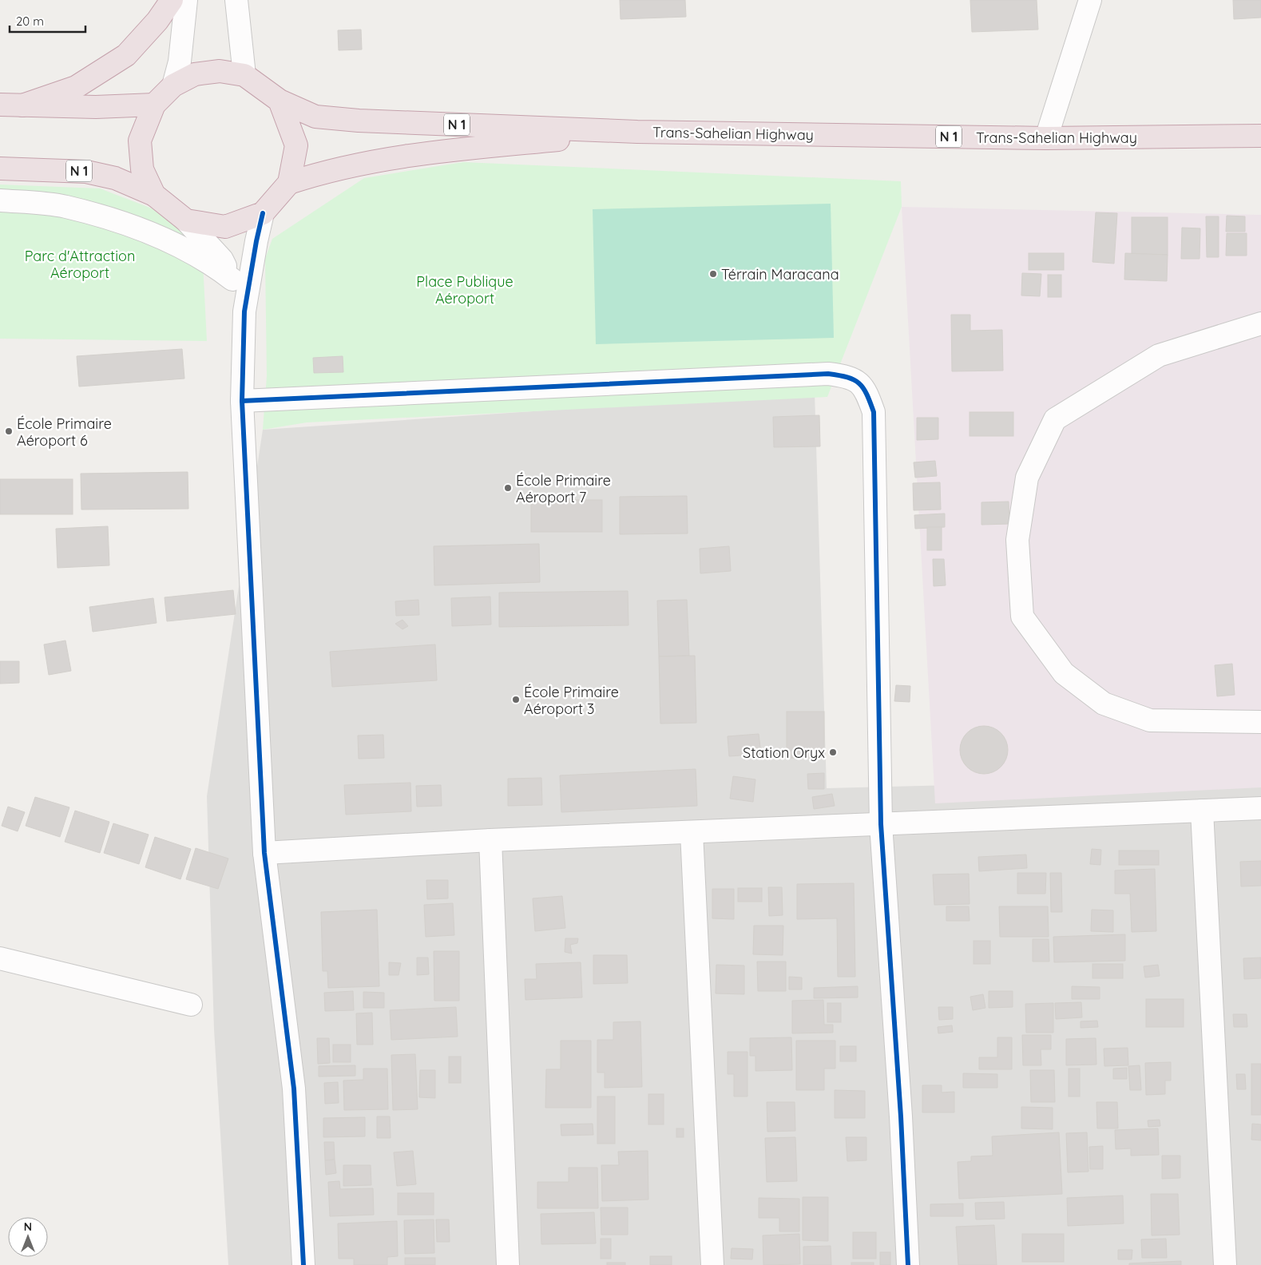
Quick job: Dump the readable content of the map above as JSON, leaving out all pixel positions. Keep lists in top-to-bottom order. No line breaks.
{"streets":{"highway":["N 1","Trans-Sahelian Highway"]},"parks":["Parc d'Attraction Aéroport","Place Publique Aéroport"],"places":["Térrain Maracana","École Primaire Aéroport 6","École Primaire Aéroport 7","École Primaire Aéroport 3","Station Oryx"],"scale_bar":"20 m","north":"top"}
